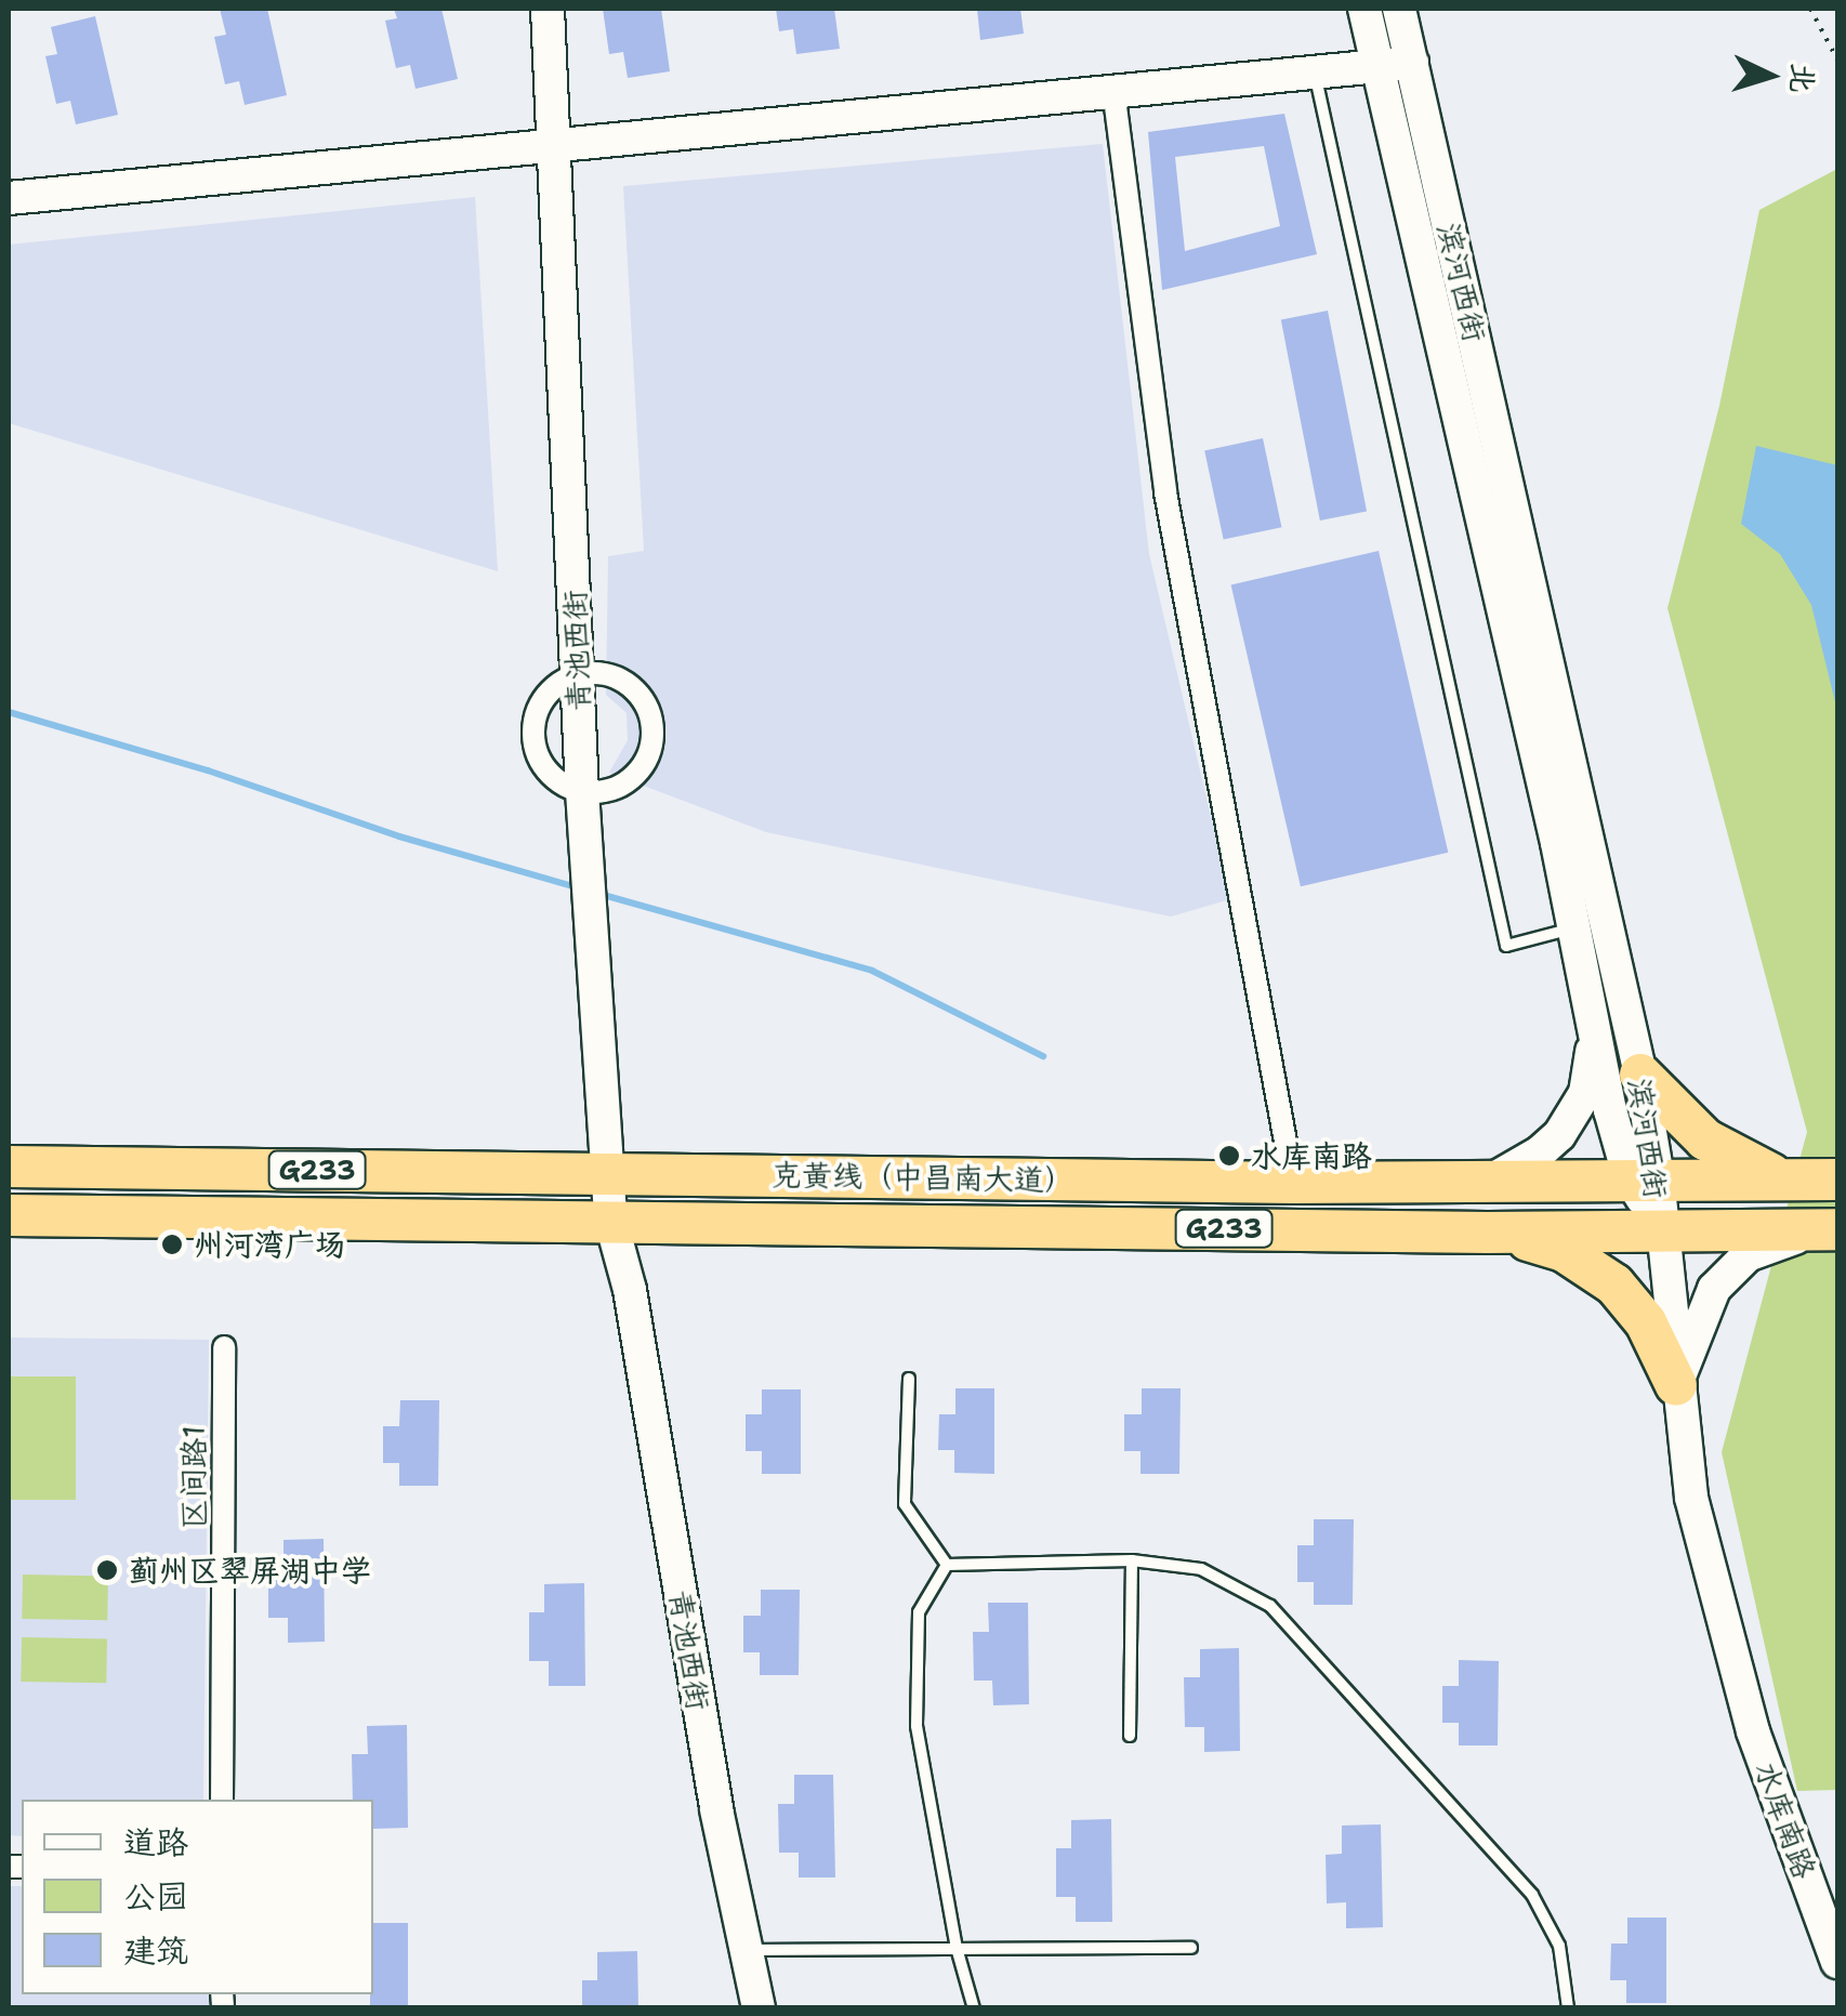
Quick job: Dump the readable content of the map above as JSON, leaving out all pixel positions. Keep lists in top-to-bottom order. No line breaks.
{"streets":{"highway":["G233","克黄线（中昌南大道）"],"main road":["滨河西街","青池西街","水库南路"],"street":["区间路1"]},"crossings":[["滨河西街","克黄线（中昌南大道）"],["滨河西街","水库南路"],["青池西街","克黄线（中昌南大道）"],["克黄线（中昌南大道）","水库南路"]],"places":["水库南路","州河湾广场","蓟州区翠屏湖中学"],"legend":["道路","公园","建筑"],"north":"right"}
